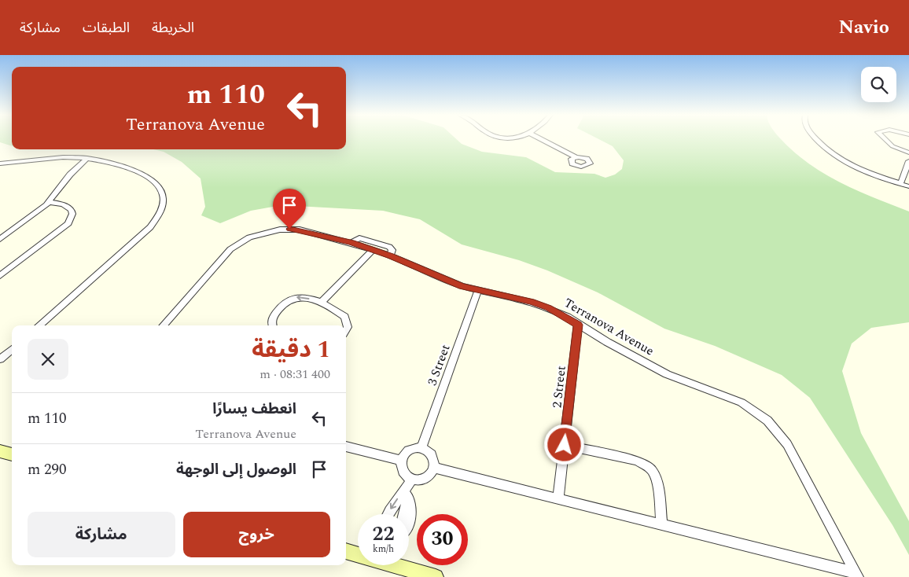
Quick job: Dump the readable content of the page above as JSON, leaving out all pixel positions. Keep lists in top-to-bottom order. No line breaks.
{"streets":{"street":["Terranova Avenue","3 Street","2 Street"]},"crossings":[["Terranova Avenue","3 Street"],["Terranova Avenue","2 Street"]],"page":{"header":"Navio","nav":["الخريطة","الطبقات","مشاركة"],"turn":["110 m","Terranova Avenue"],"heading":["1 دقيقة","400 m · 08:31"],"list":[{"name":"انعطف يسارًا","note":"Terranova Avenue","value":"110 m"},{"name":"الوصول إلى الوجهة","value":"290 m"}],"buttons":["خروج","مشاركة"],"speed":"22 km/h","limit":"30"}}
